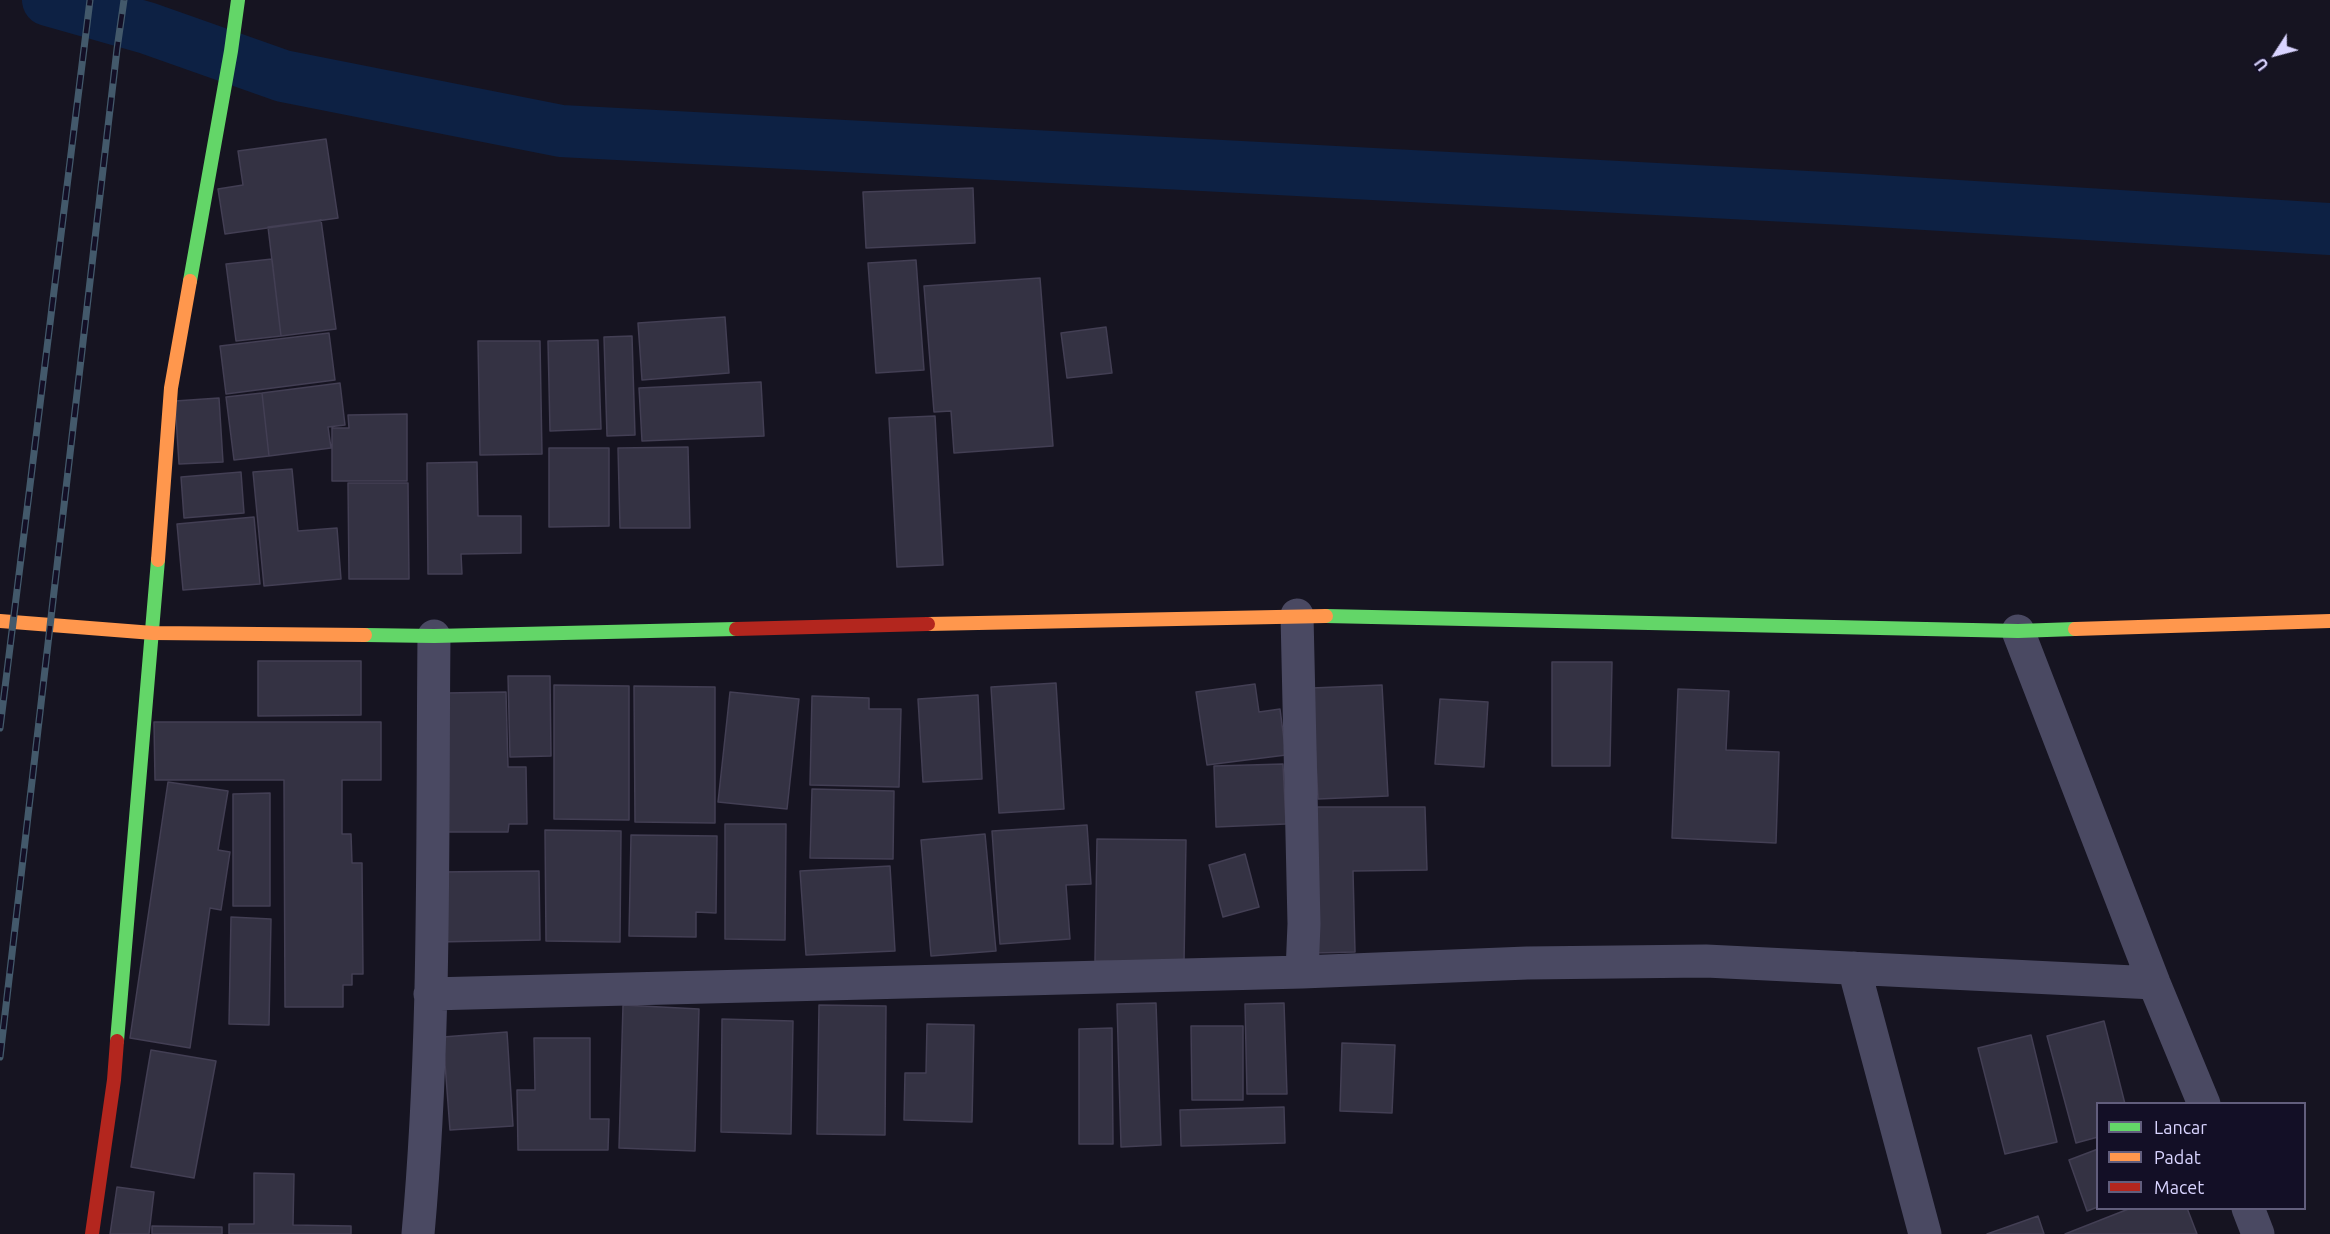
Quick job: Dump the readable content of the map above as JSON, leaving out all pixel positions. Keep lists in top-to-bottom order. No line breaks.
{"legend":["Lancar","Padat","Macet"],"north":"bottom left"}
